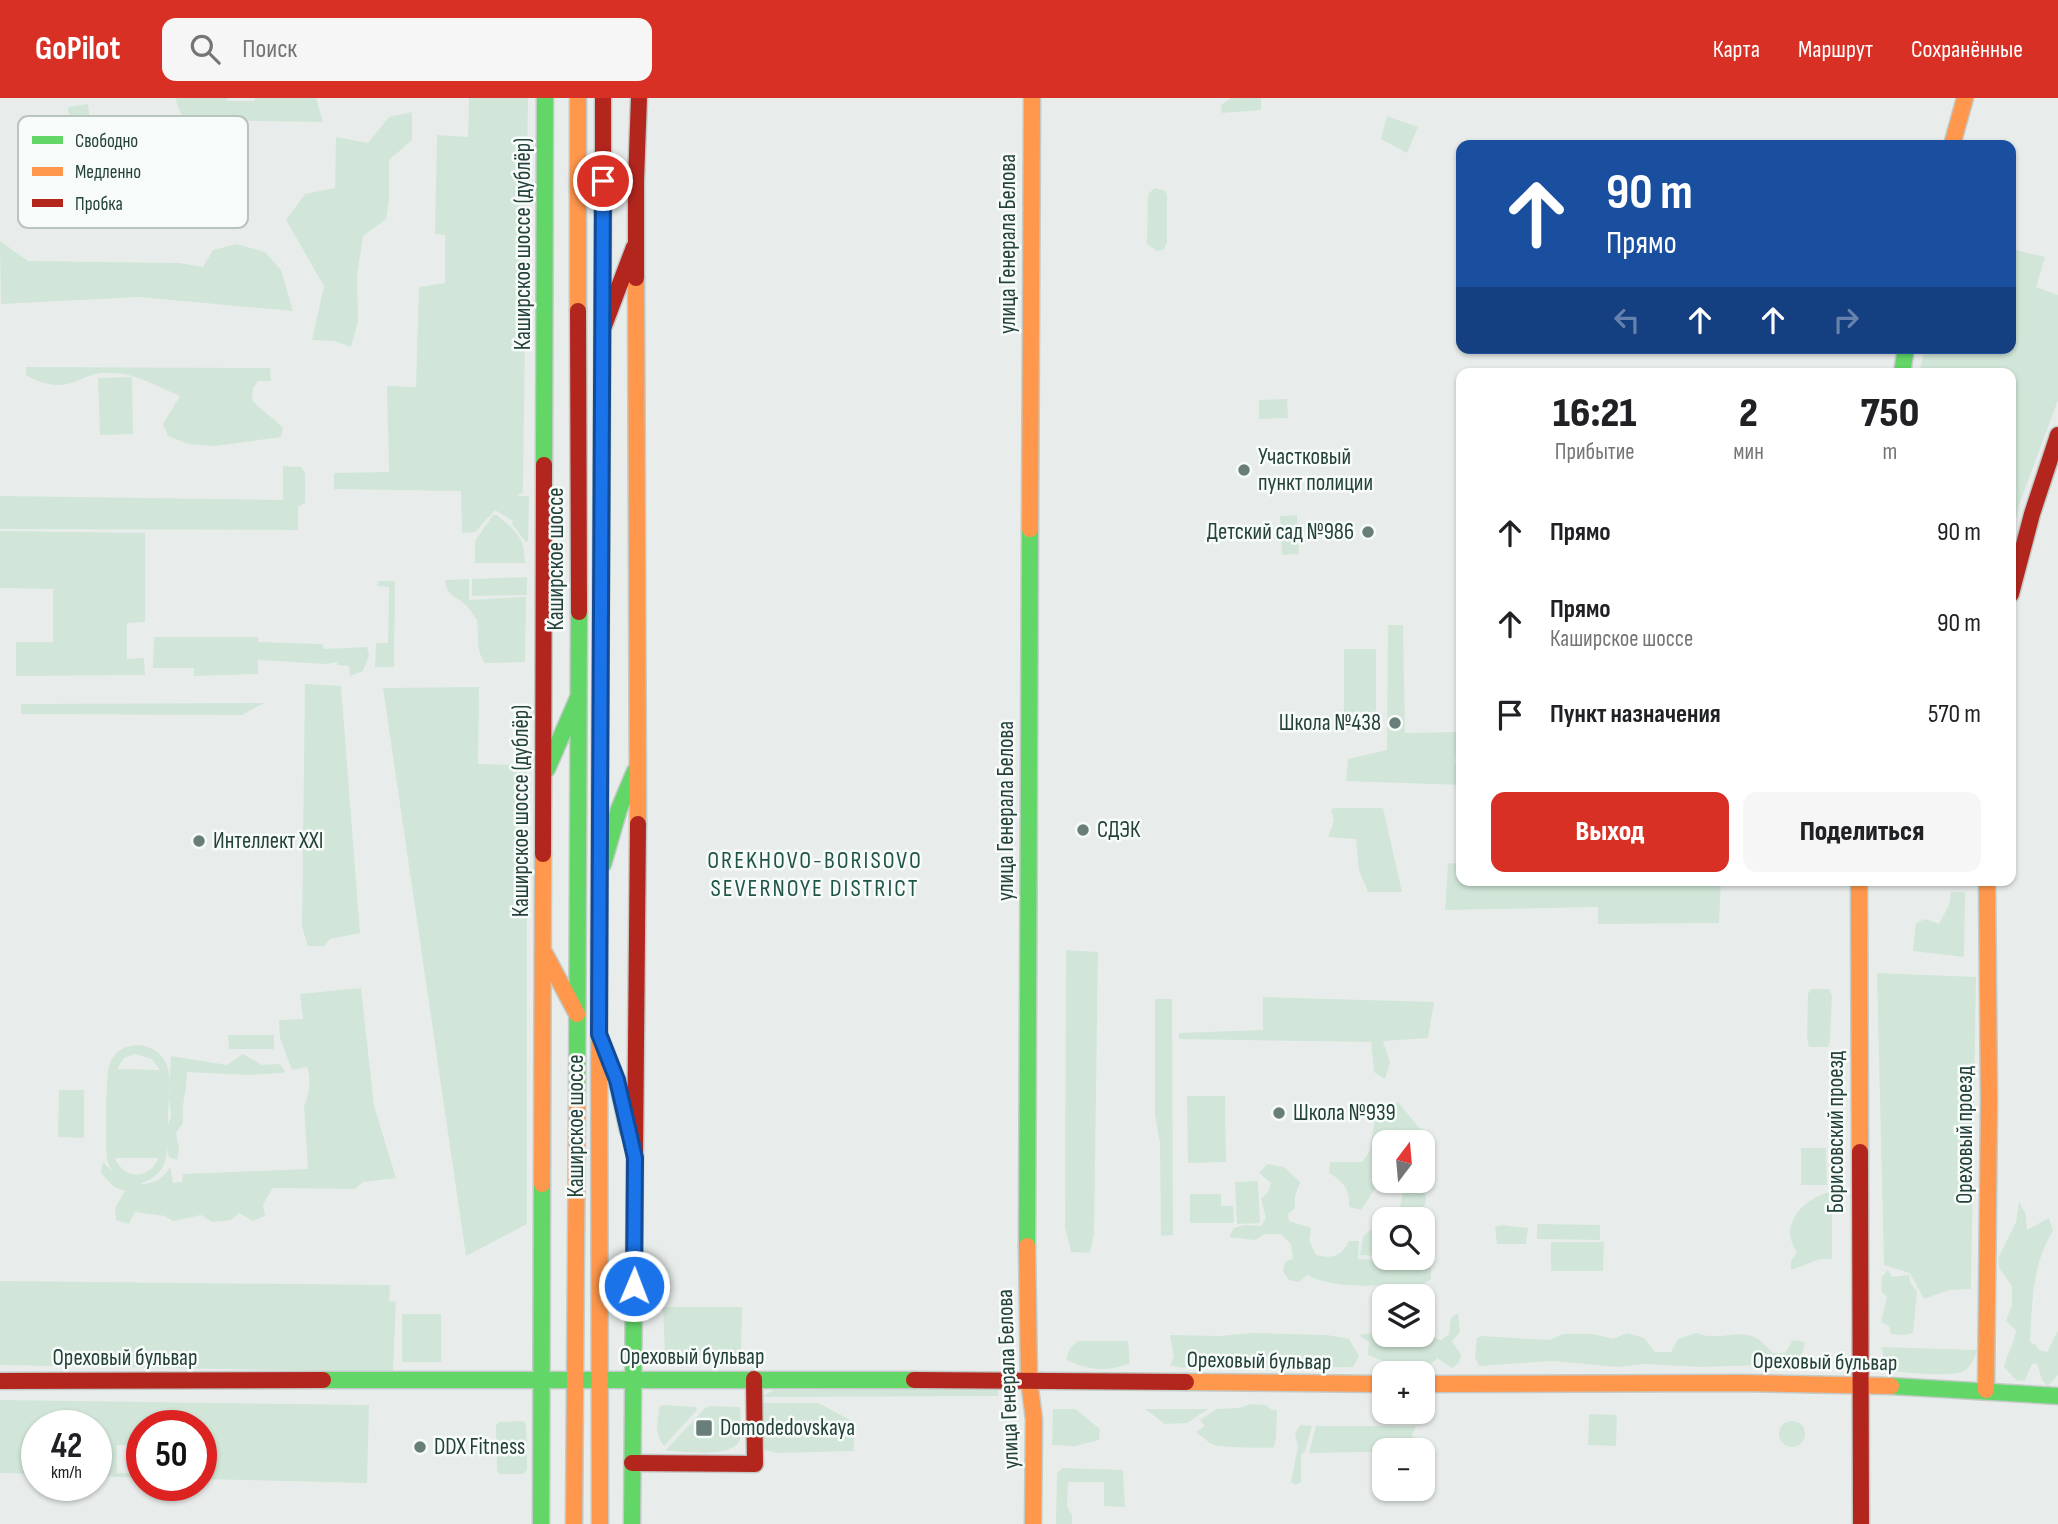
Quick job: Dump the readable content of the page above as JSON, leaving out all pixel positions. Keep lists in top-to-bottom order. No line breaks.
{"streets":{"main road":["Каширское шоссе (дублёр)","улица Генерала Белова","Каширское шоссе","Борисовский проезд","Ореховый проезд","Ореховый бульвар"]},"crossings":[["Каширское шоссе (дублёр)","Ореховый бульвар"],["улица Генерала Белова","Ореховый бульвар"],["Каширское шоссе","Ореховый бульвар"],["Борисовский проезд","Ореховый бульвар"],["Ореховый проезд","Ореховый бульвар"]],"districts":["OREKHOVO-BORISOVO SEVERNOYE DISTRICT"],"places":{"other":["Участковый пункт полиции","Детский сад №986","Школа №438","СДЭК","Интеллект XXI","Школа №939","DDX Fitness"],"transit":["Domodedovskaya"]},"legend":["Свободно","Медленно","Пробка"],"north":"top","page":{"header":"GoPilot","search":"Поиск","nav":["Карта","Маршрут","Сохранённые"],"turn":["90 m","Прямо"],"eta":["16:21","Прибытие","2","мин","750","m"],"list":[{"name":"Прямо","value":"90 m"},{"name":"Прямо","note":"Каширское шоссе","value":"90 m"},{"name":"Пункт назначения","value":"570 m"}],"buttons":["Выход","Поделиться"],"map_buttons":["+","−"],"speed":"42 km/h","limit":"50"}}
